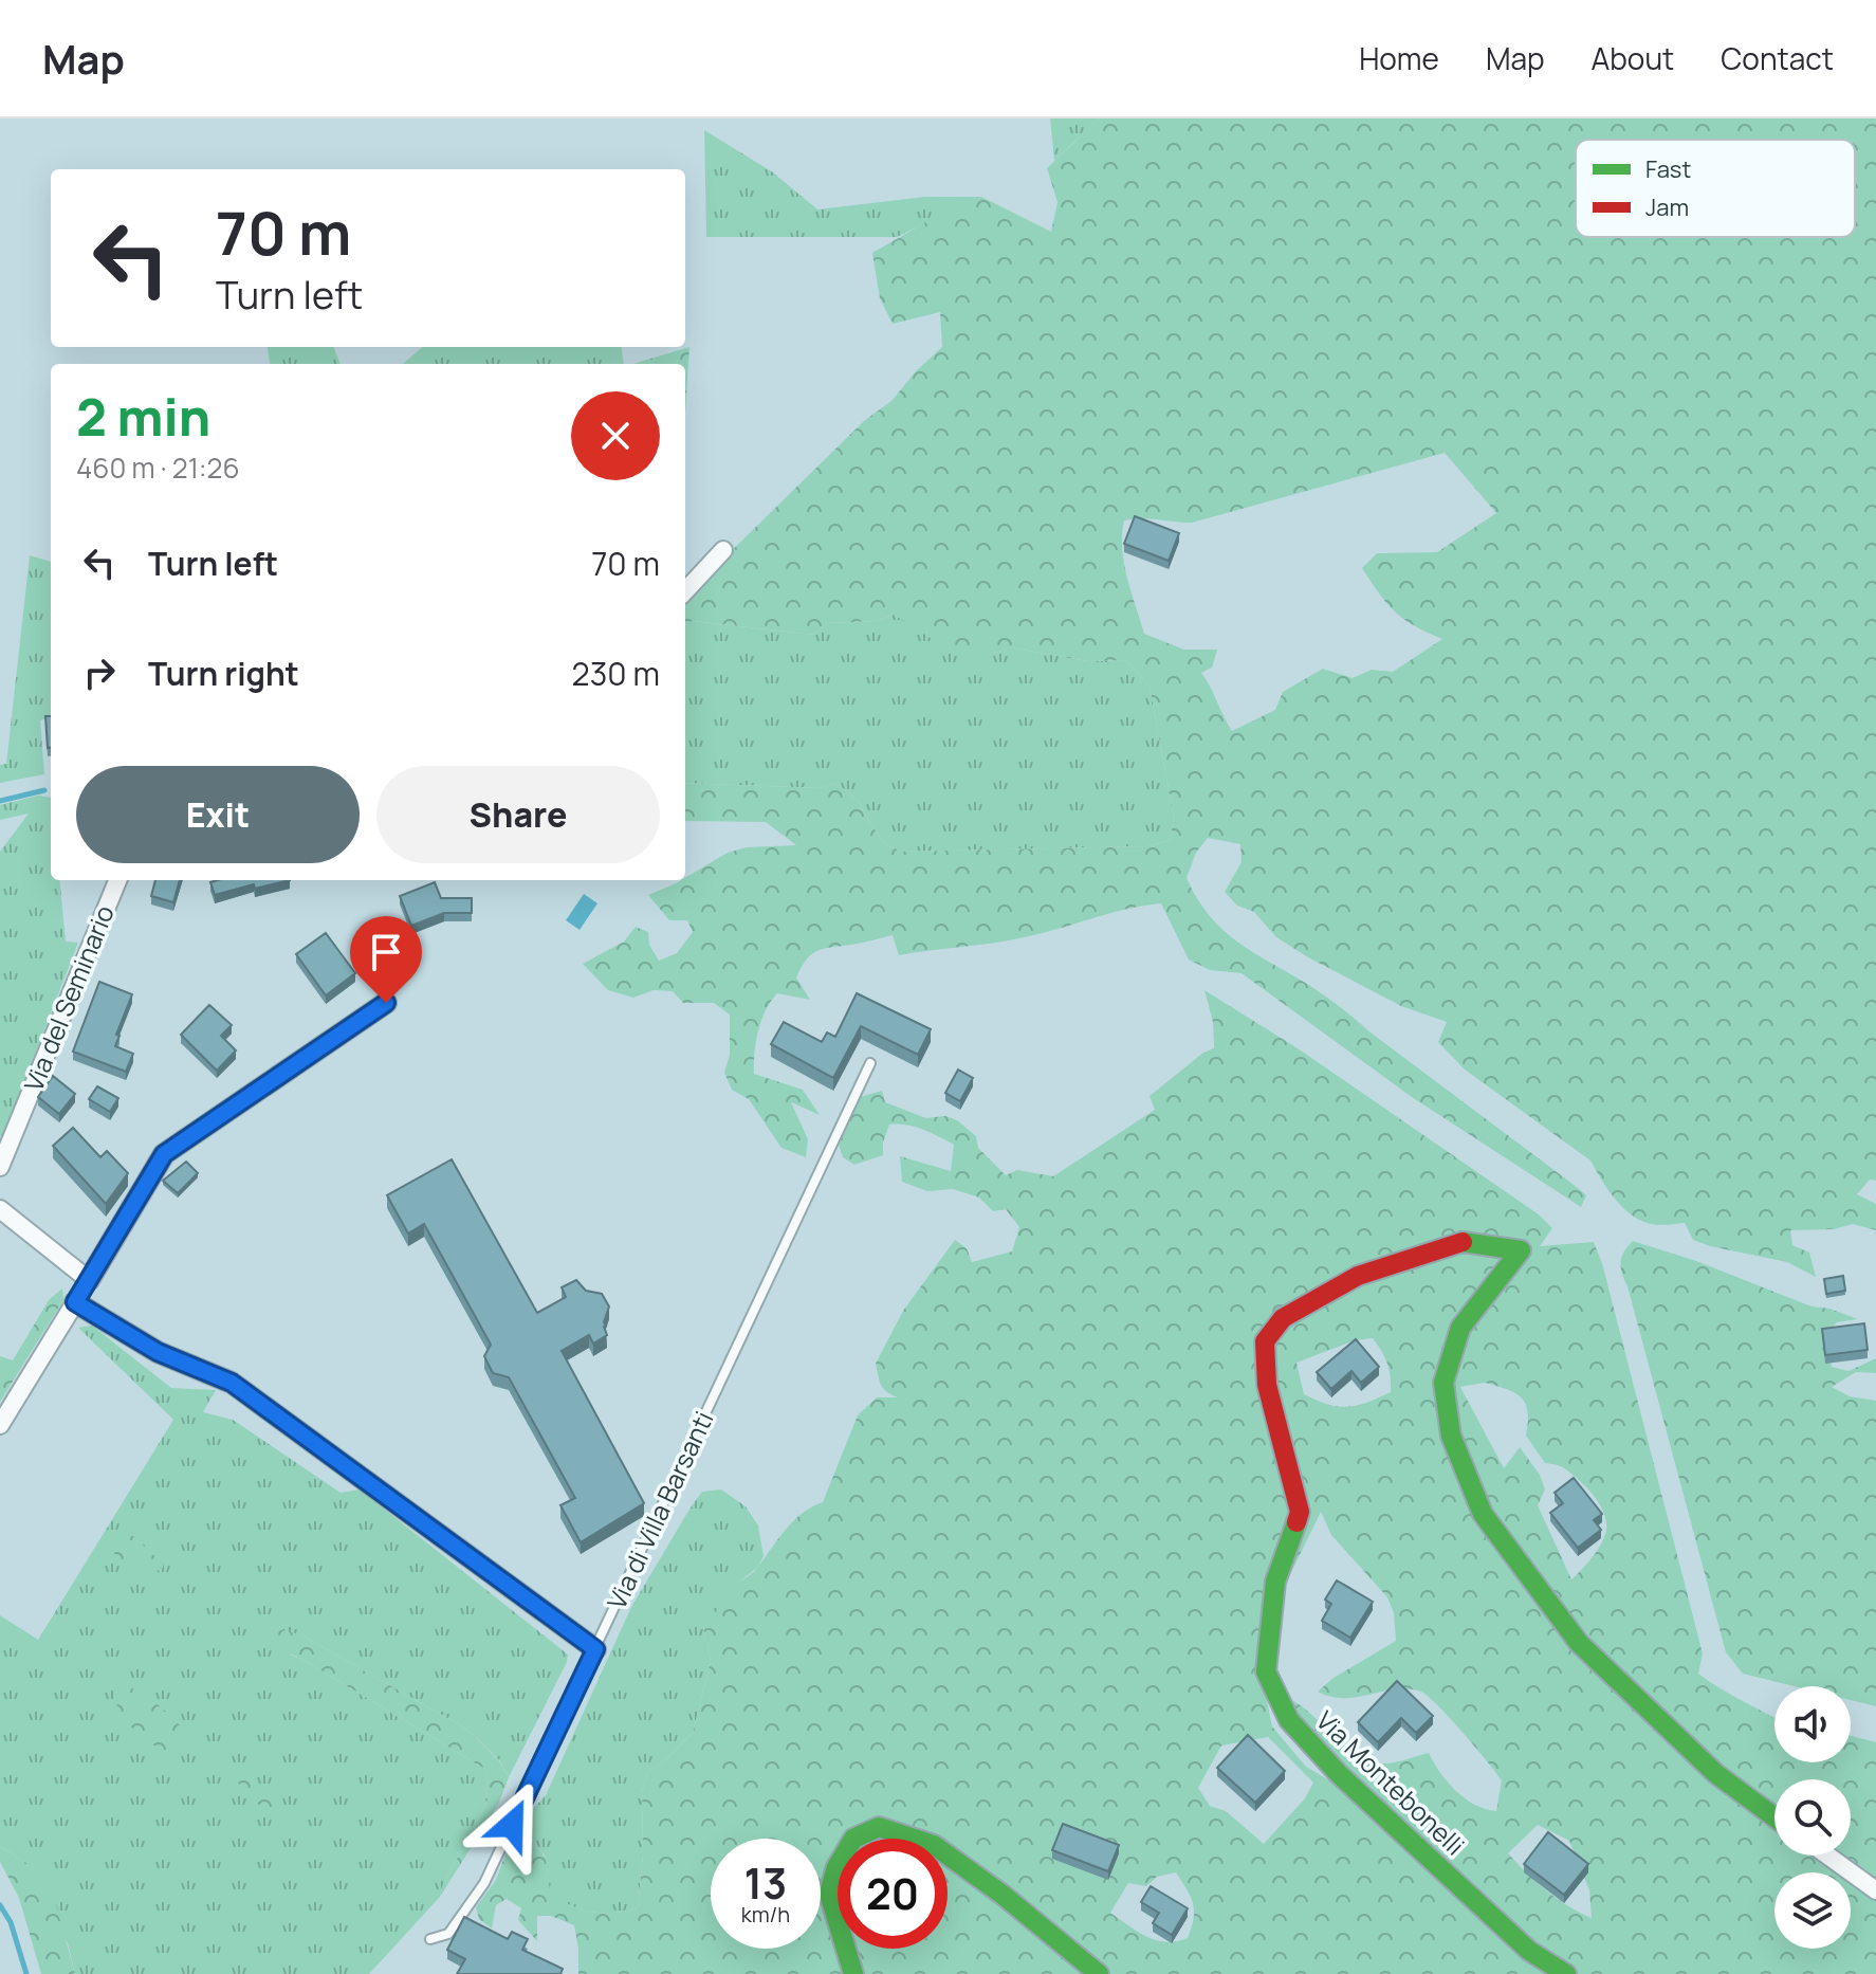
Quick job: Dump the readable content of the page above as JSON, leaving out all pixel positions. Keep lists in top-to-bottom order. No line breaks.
{"streets":{"street":["Via del Seminario","Via Montebonelli"],"lane":["Via di Villa Barsanti"]},"legend":["Fast","Jam"],"page":{"header":"Map","nav":["Home","Map","About","Contact"],"turn":["70 m","Turn left"],"heading":["2 min","460 m · 21:26"],"list":[{"name":"Turn left","value":"70 m"},{"name":"Turn right","value":"230 m"}],"buttons":["Exit","Share"],"speed":"13 km/h","limit":"20"}}
